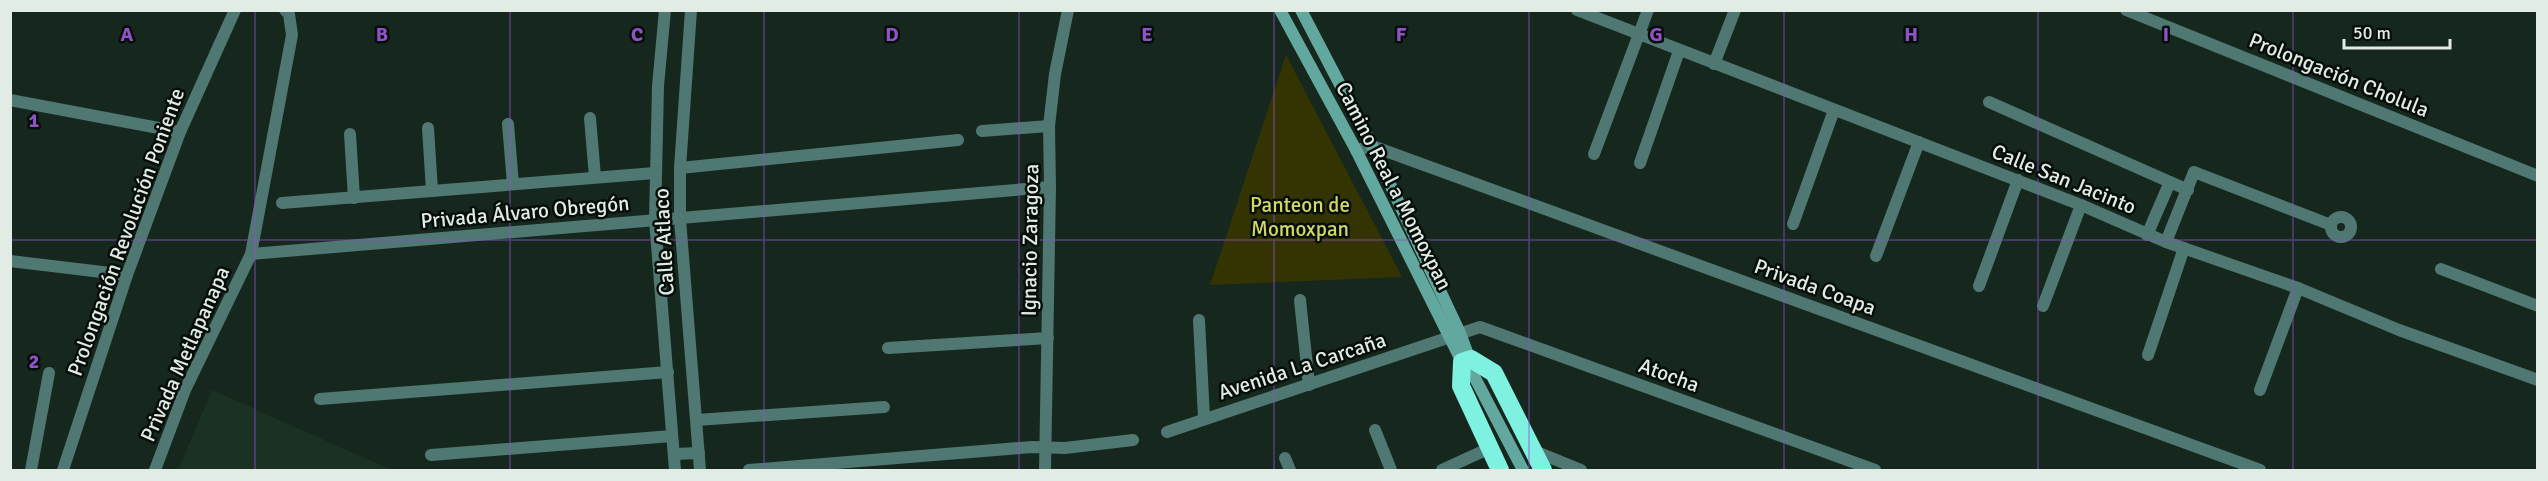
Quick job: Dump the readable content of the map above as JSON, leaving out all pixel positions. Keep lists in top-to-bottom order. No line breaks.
{"streets":{"street":["Prolongación Cholula","Calle San Jacinto","Camino Real a Momoxpan","Privada Álvaro Obregón","Prolongación Revolución Poniente","Ignacio Zaragoza","Calle Atlaco","Privada Coapa","Privada Metlapanapa","Avenida La Carcaña","Atocha"]},"crossings":[["Camino Real a Momoxpan","Privada Coapa"],["Camino Real a Momoxpan","Avenida La Carcaña"],["Camino Real a Momoxpan","Atocha"],["Privada Álvaro Obregón","Ignacio Zaragoza"],["Privada Álvaro Obregón","Calle Atlaco"],["Privada Álvaro Obregón","Privada Metlapanapa"],["Avenida La Carcaña","Atocha"]],"parks":["Panteon de Momoxpan"],"scale_bar":"50 m","grid":{"columns":["A","B","C","D","E","F","G","H","I"],"rows":["1","2"]}}
